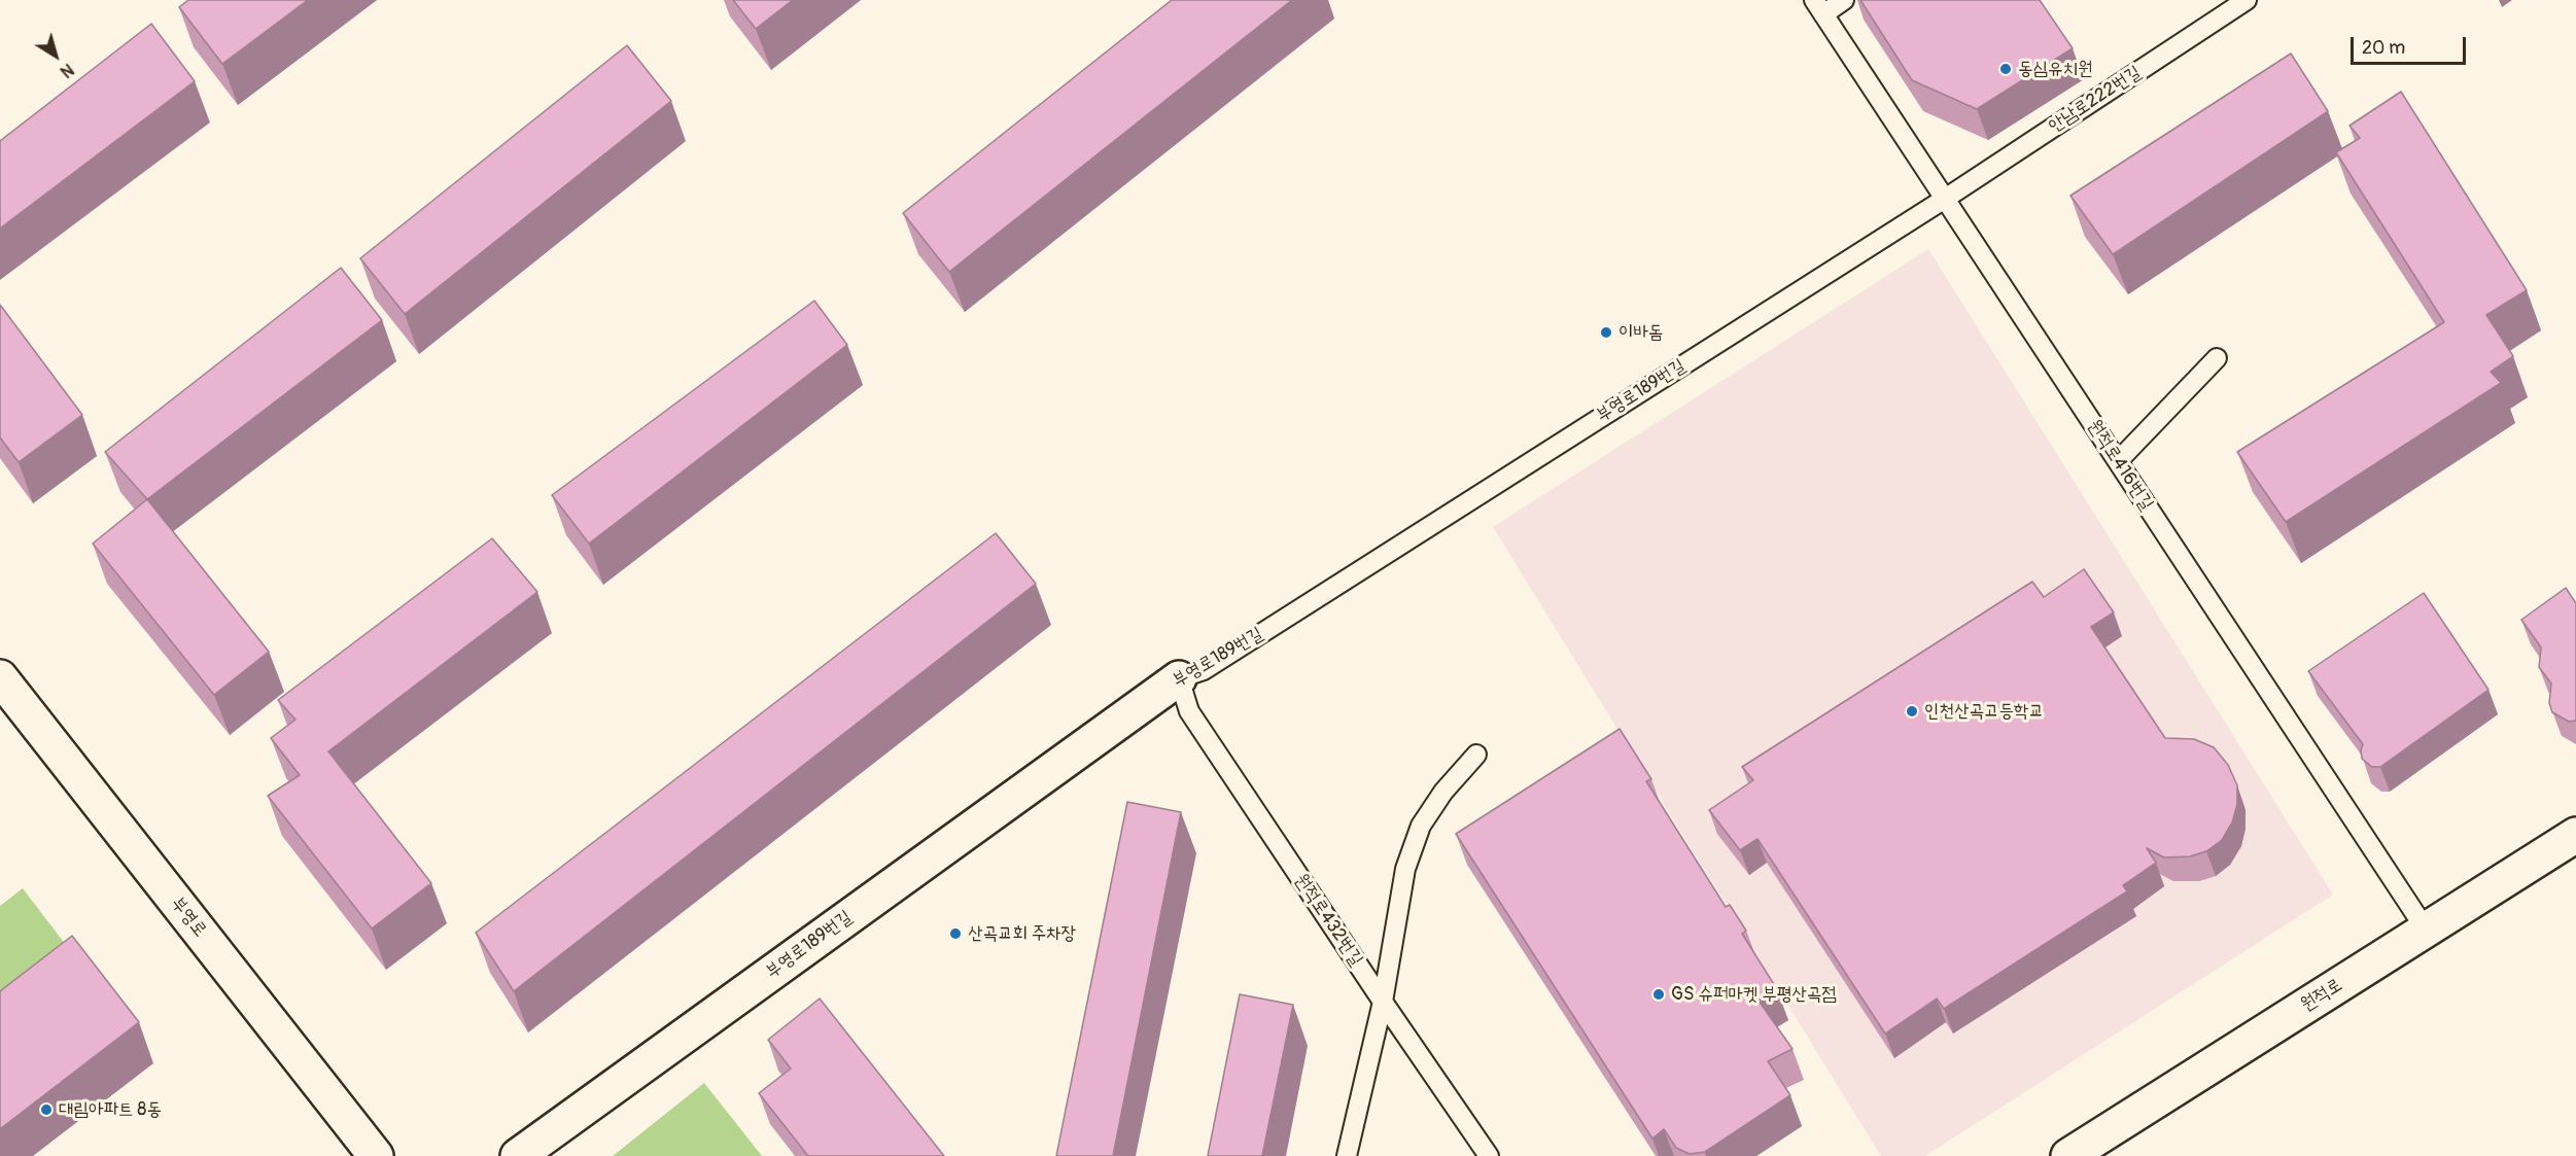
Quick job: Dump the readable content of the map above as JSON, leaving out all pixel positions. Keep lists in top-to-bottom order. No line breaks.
{"streets":{"street":["부영로189번길","부영로","원적로"],"lane":["안남로222번길","원적로416번길","원적로432번길"]},"crossings":[["안남로222번길","부영로189번길"],["안남로222번길","원적로416번길"],["부영로189번길","원적로416번길"],["부영로189번길","원적로432번길"],["원적로416번길","원적로"]],"places":["동심유치원","이바돔","인천산곡고등학교","산곡교회 주차장","GS 슈퍼마켓 부평산곡점","대림아파트 8동"],"scale_bar":"20 m","north":"bottom right"}
